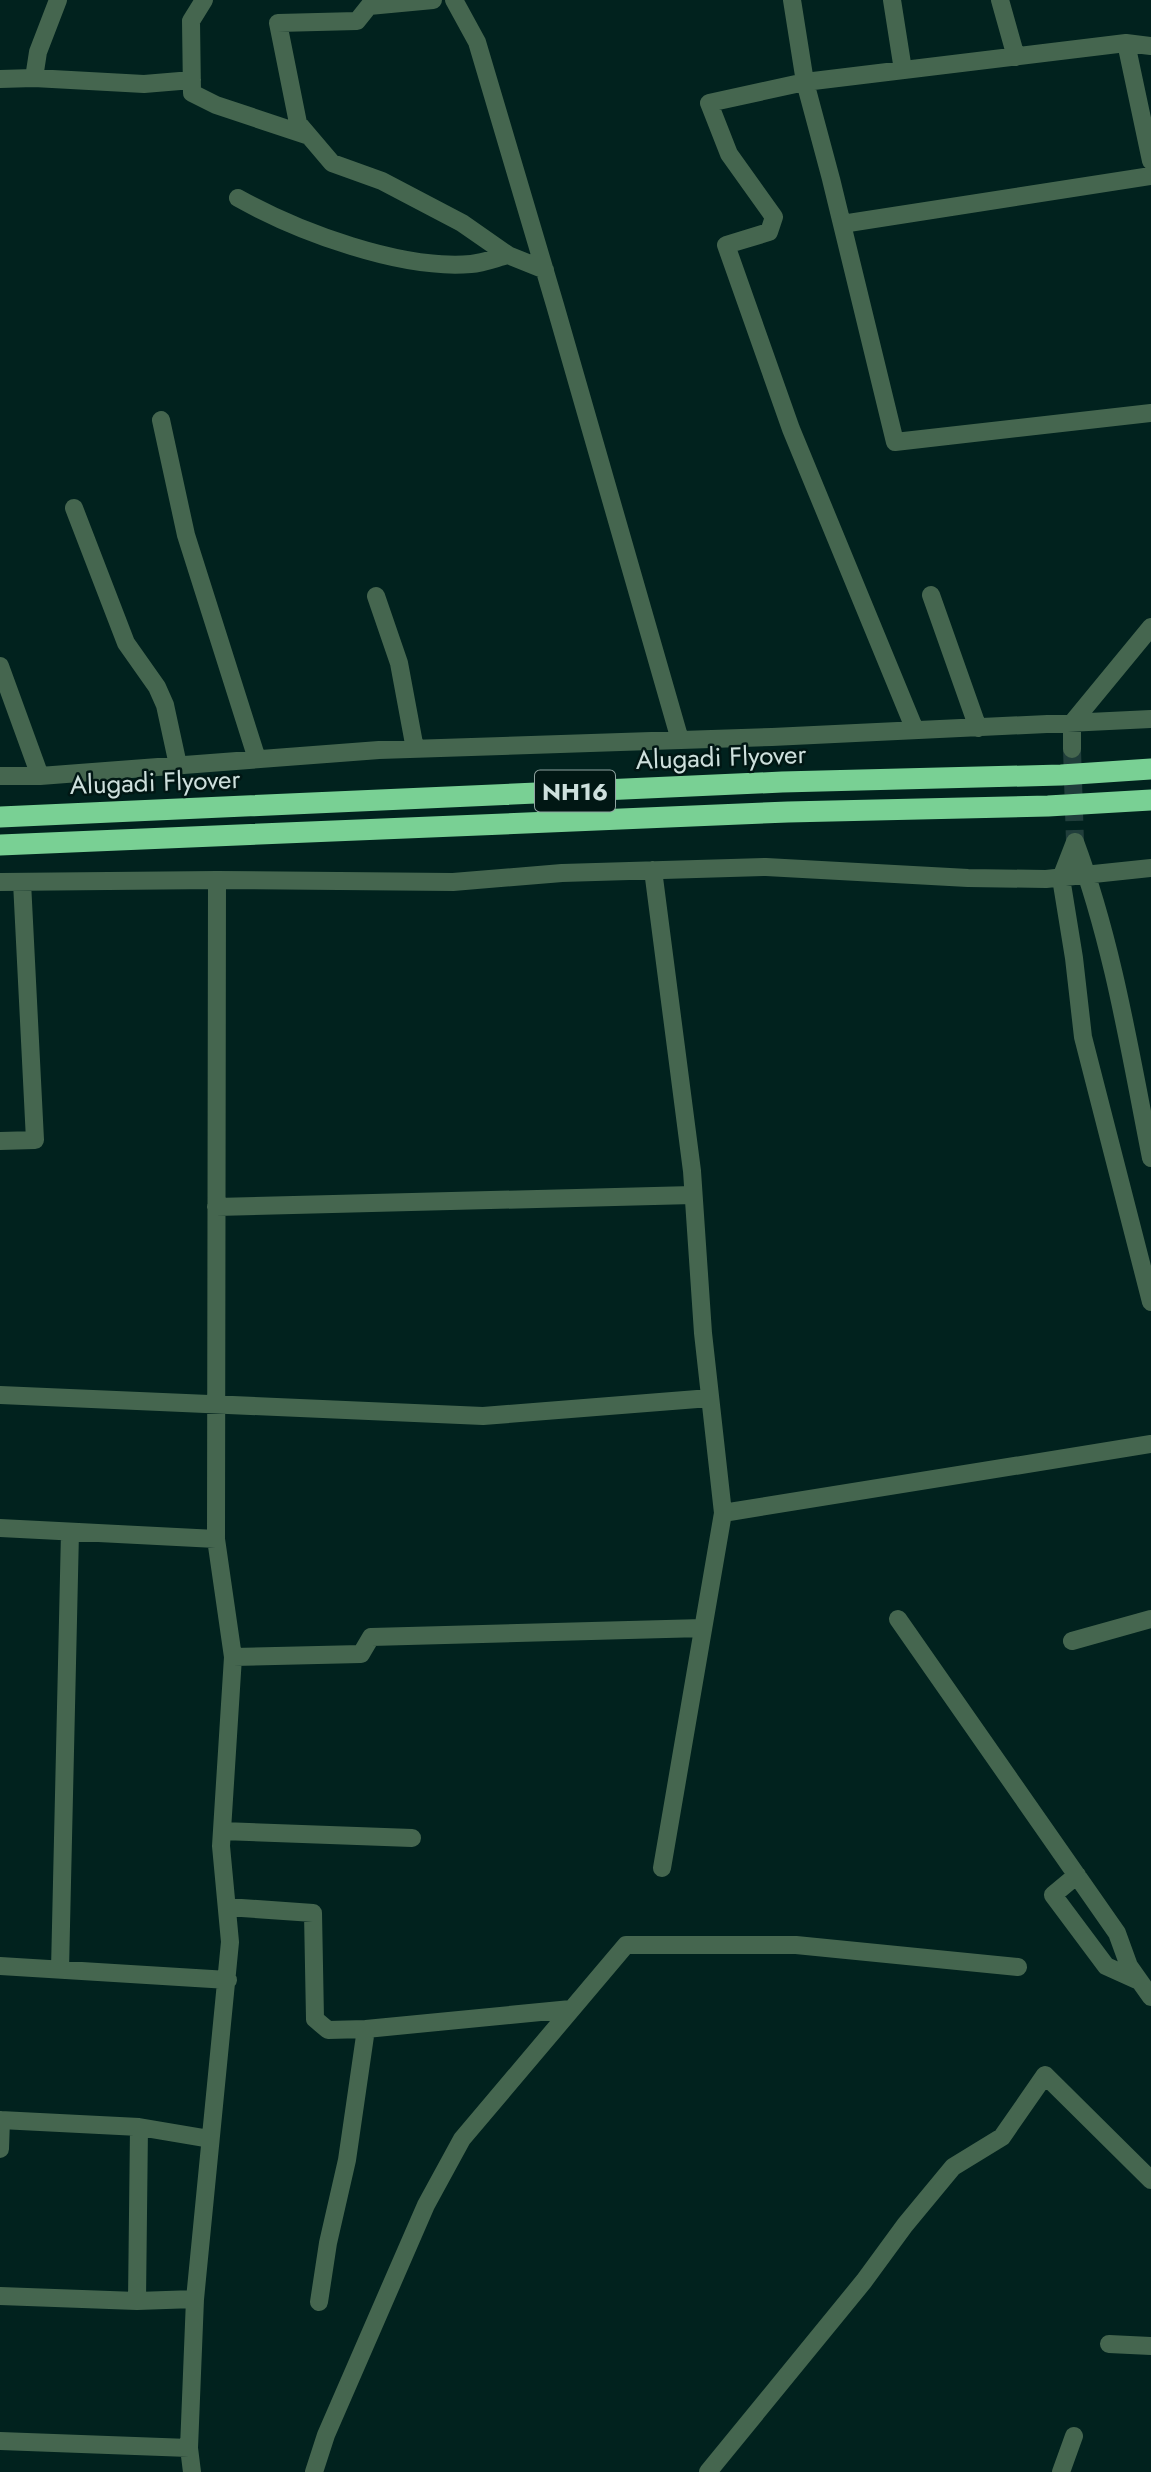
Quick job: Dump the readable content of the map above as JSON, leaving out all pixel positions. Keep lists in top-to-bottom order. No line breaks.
{"streets":{"highway":["Alugadi Flyover","NH16"]}}
